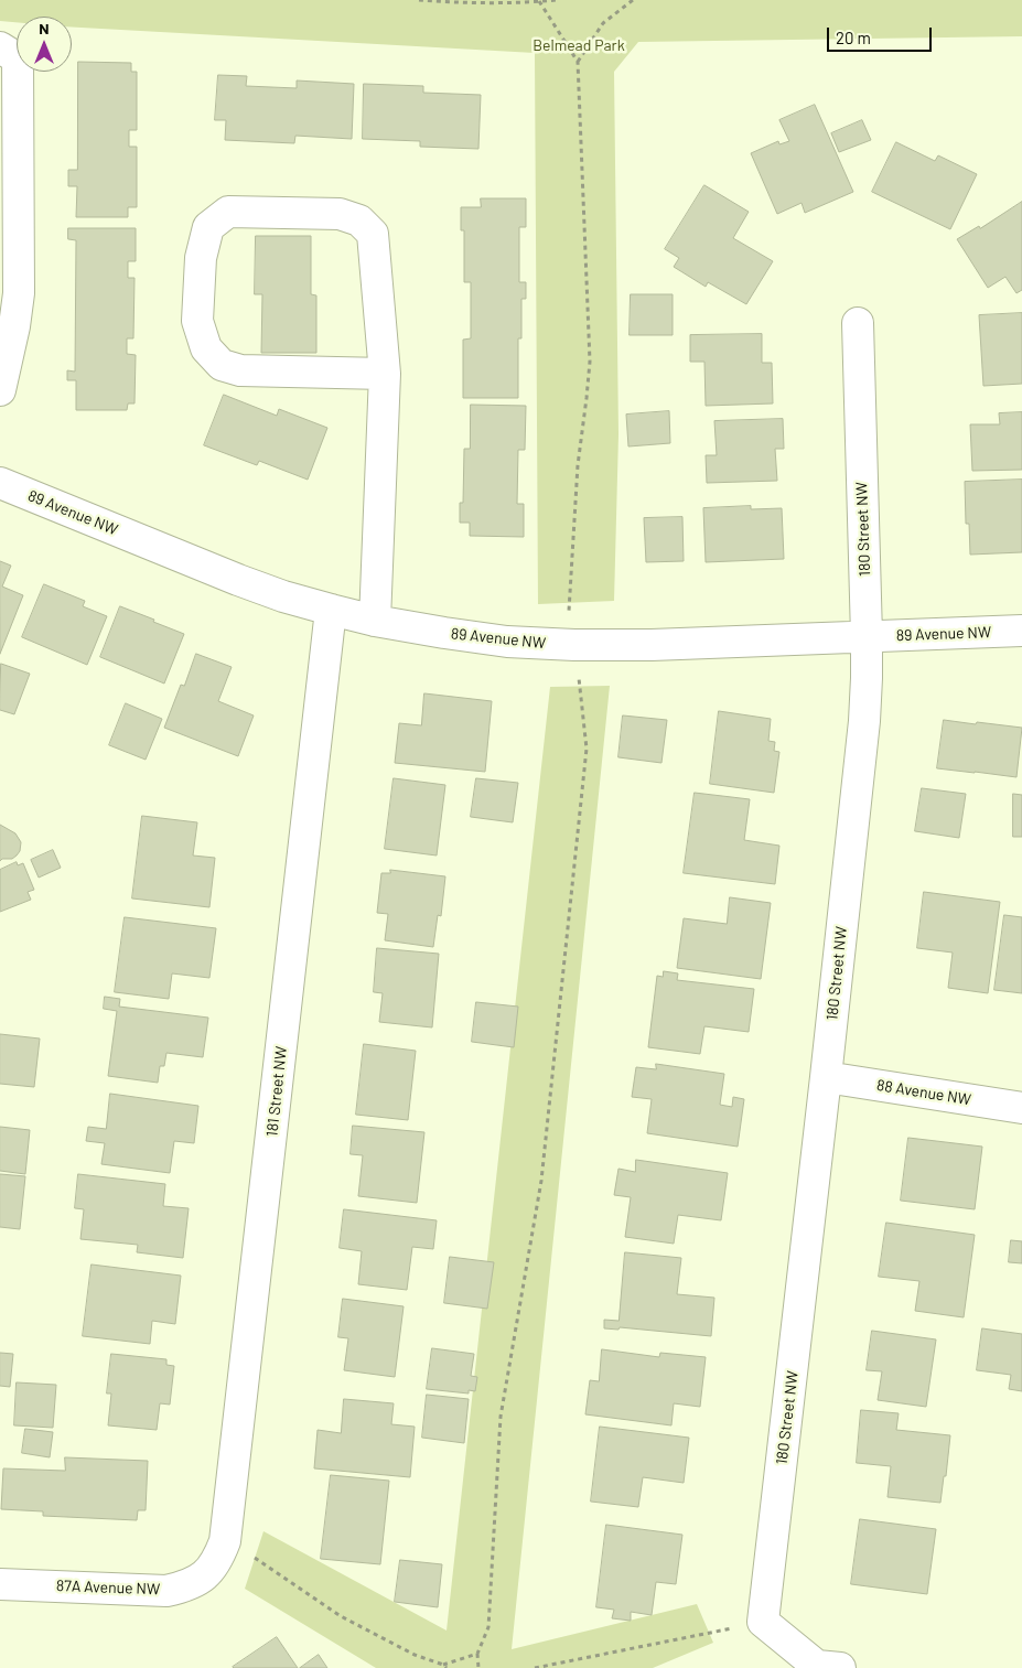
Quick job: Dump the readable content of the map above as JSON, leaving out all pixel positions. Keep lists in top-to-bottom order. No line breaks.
{"streets":{"street":["89 Avenue NW","180 Street NW","181 Street NW","88 Avenue NW","87A Avenue NW"]},"crossings":[["89 Avenue NW","180 Street NW"],["89 Avenue NW","181 Street NW"],["180 Street NW","88 Avenue NW"],["181 Street NW","87A Avenue NW"]],"parks":["Belmead Park"],"scale_bar":"20 m","north":"top"}
